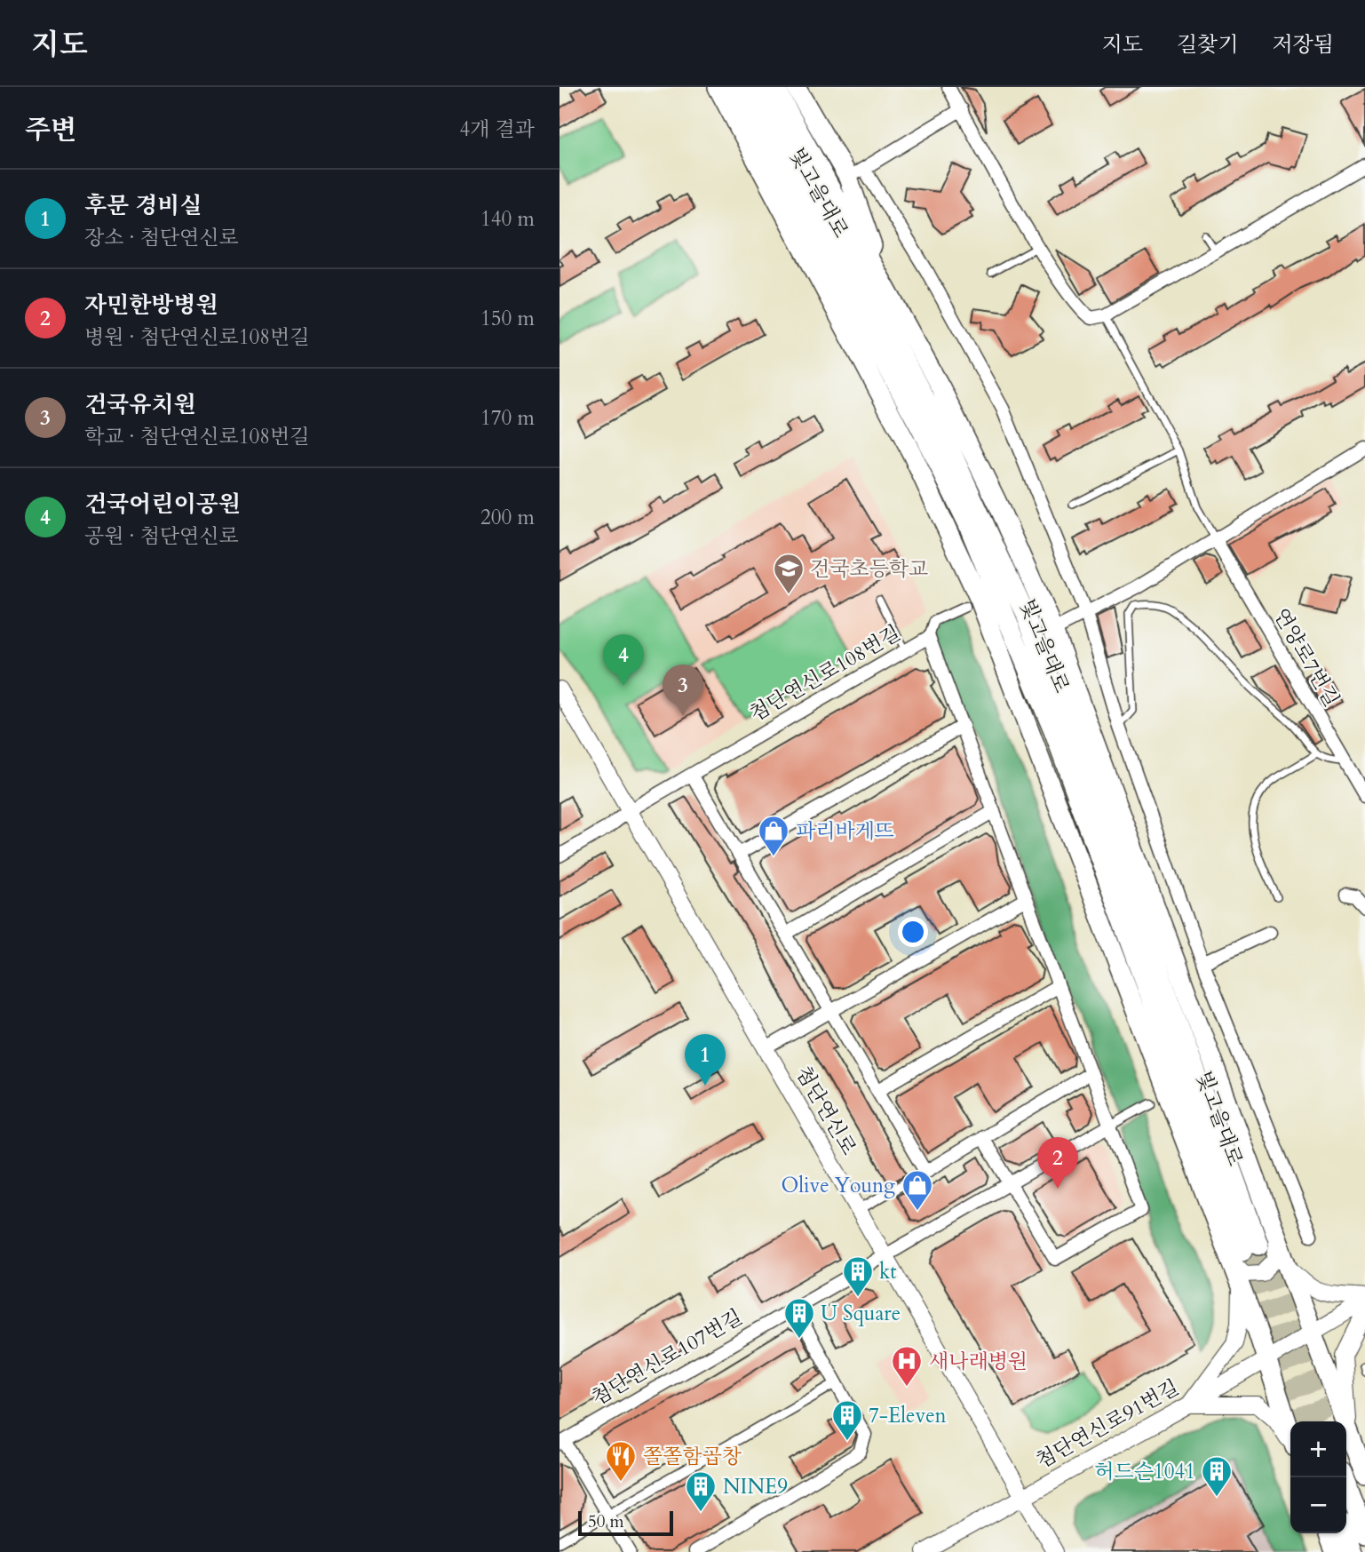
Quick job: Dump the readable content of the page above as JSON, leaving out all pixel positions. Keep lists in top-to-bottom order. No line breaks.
{"streets":{"main road":["빛고을대로"],"street":["연양로7번길","첨단연신로108번길","첨단연신로","첨단연신로107번길","첨단연신로91번길"]},"crossings":[["첨단연신로108번길","첨단연신로"],["첨단연신로","첨단연신로107번길"],["첨단연신로","첨단연신로91번길"]],"places":{"school or university":["건국초등학교"],"shop":["파리바게뜨","Olive Young"],"building":["kt","U Square","7-Eleven","허드슨1041","NINE9"],"hospital":["새나래병원"],"restaurant":["쫄쫄함곱창"]},"scale_bar":"50 m","page":{"header":"지도","nav":["지도","길찾기","저장됨"],"heading":["주변","4개 결과"],"list":[{"mark":"1","name":"후문 경비실","note":"장소 · 첨단연신로","value":"140 m"},{"mark":"2","name":"자민한방병원","note":"병원 · 첨단연신로108번길","value":"150 m"},{"mark":"3","name":"건국유치원","note":"학교 · 첨단연신로108번길","value":"170 m"},{"mark":"4","name":"건국어린이공원","note":"공원 · 첨단연신로","value":"200 m"}],"pins":["4","3","1","2"],"map_buttons":["+","−"],"scale":"50 m"}}
